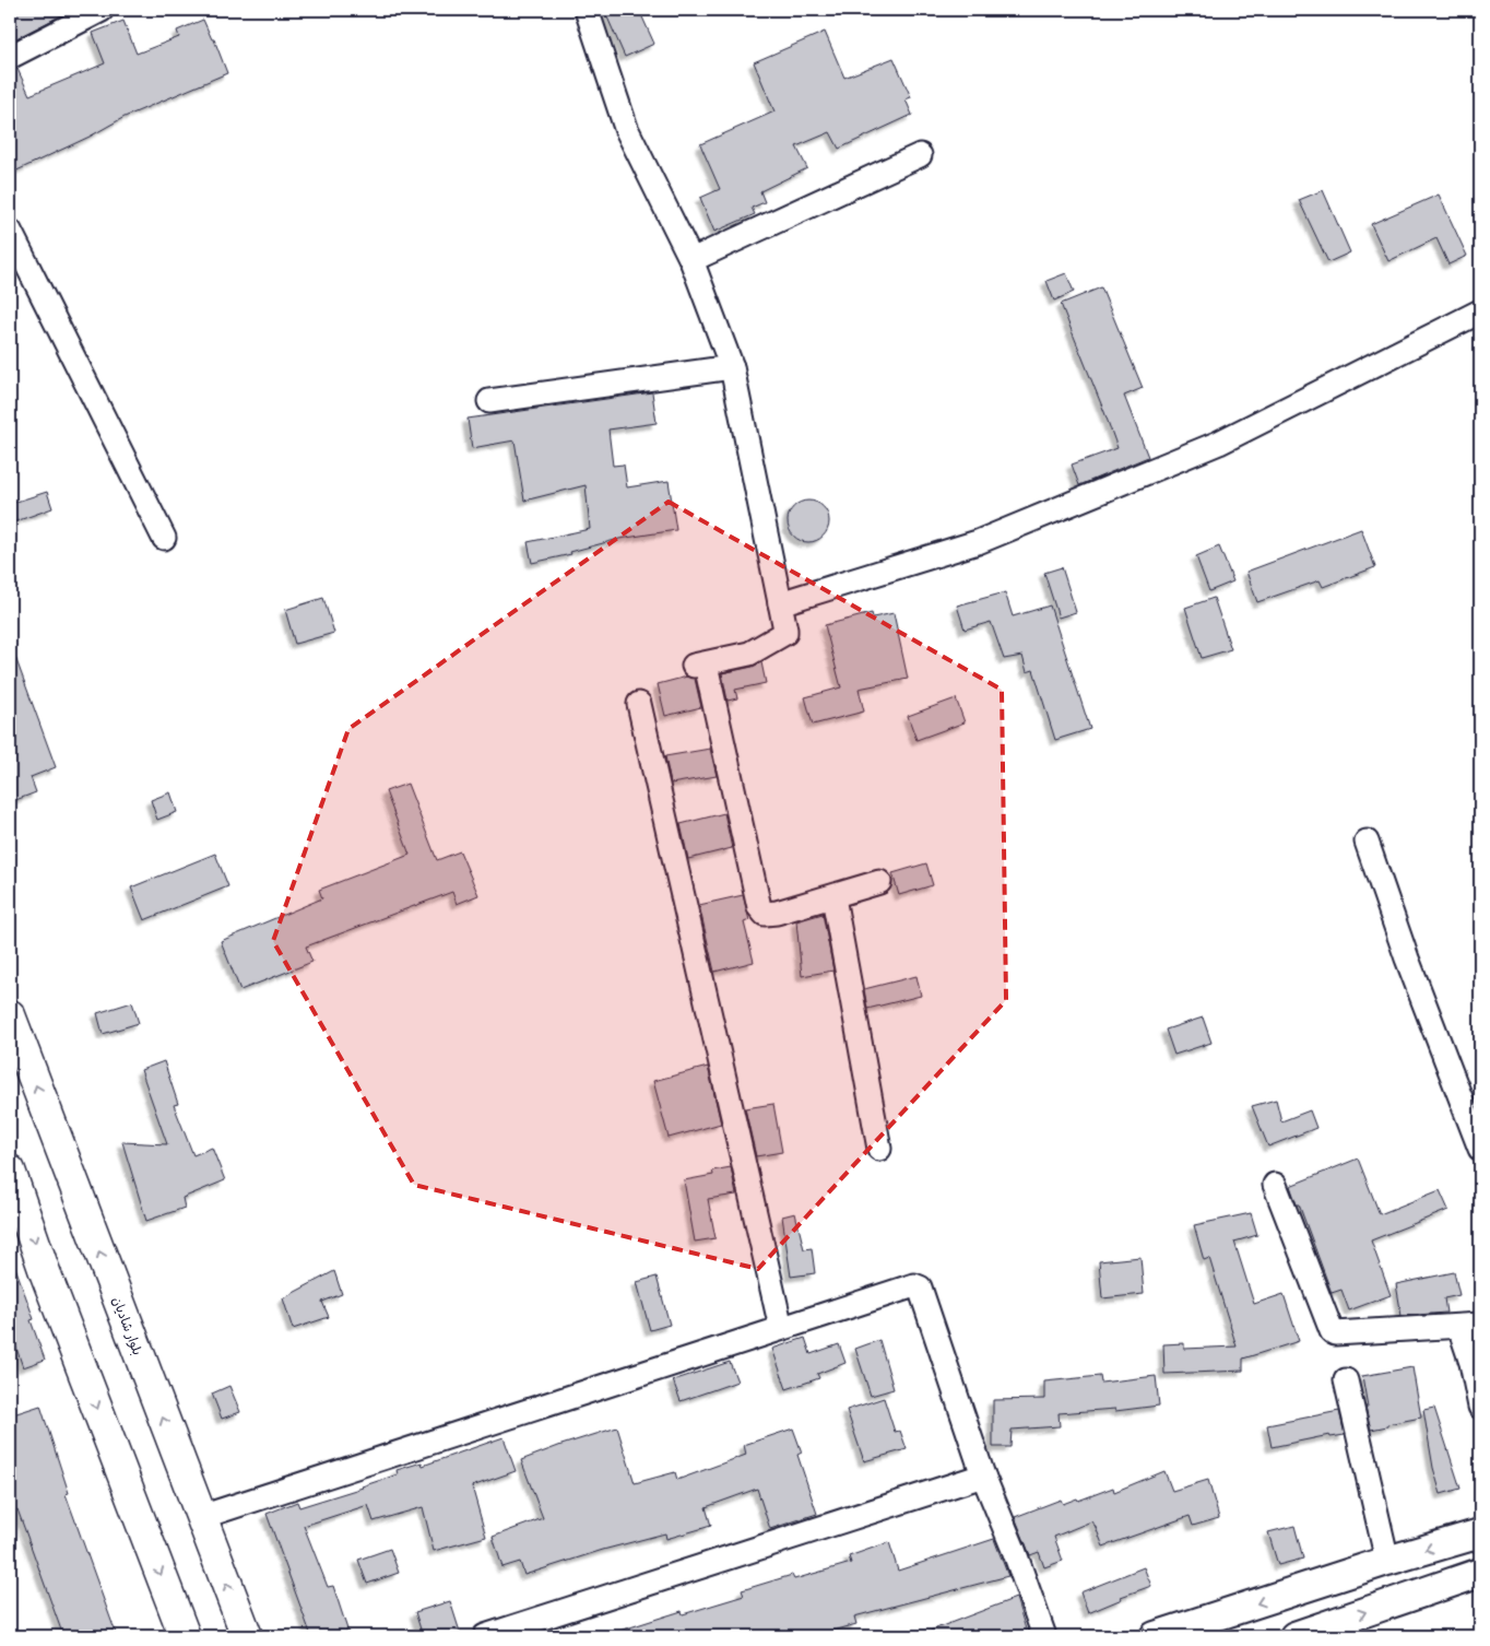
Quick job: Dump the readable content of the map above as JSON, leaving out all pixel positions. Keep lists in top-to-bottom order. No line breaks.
{"streets":{"main road":["بلوار شادیان"]}}
